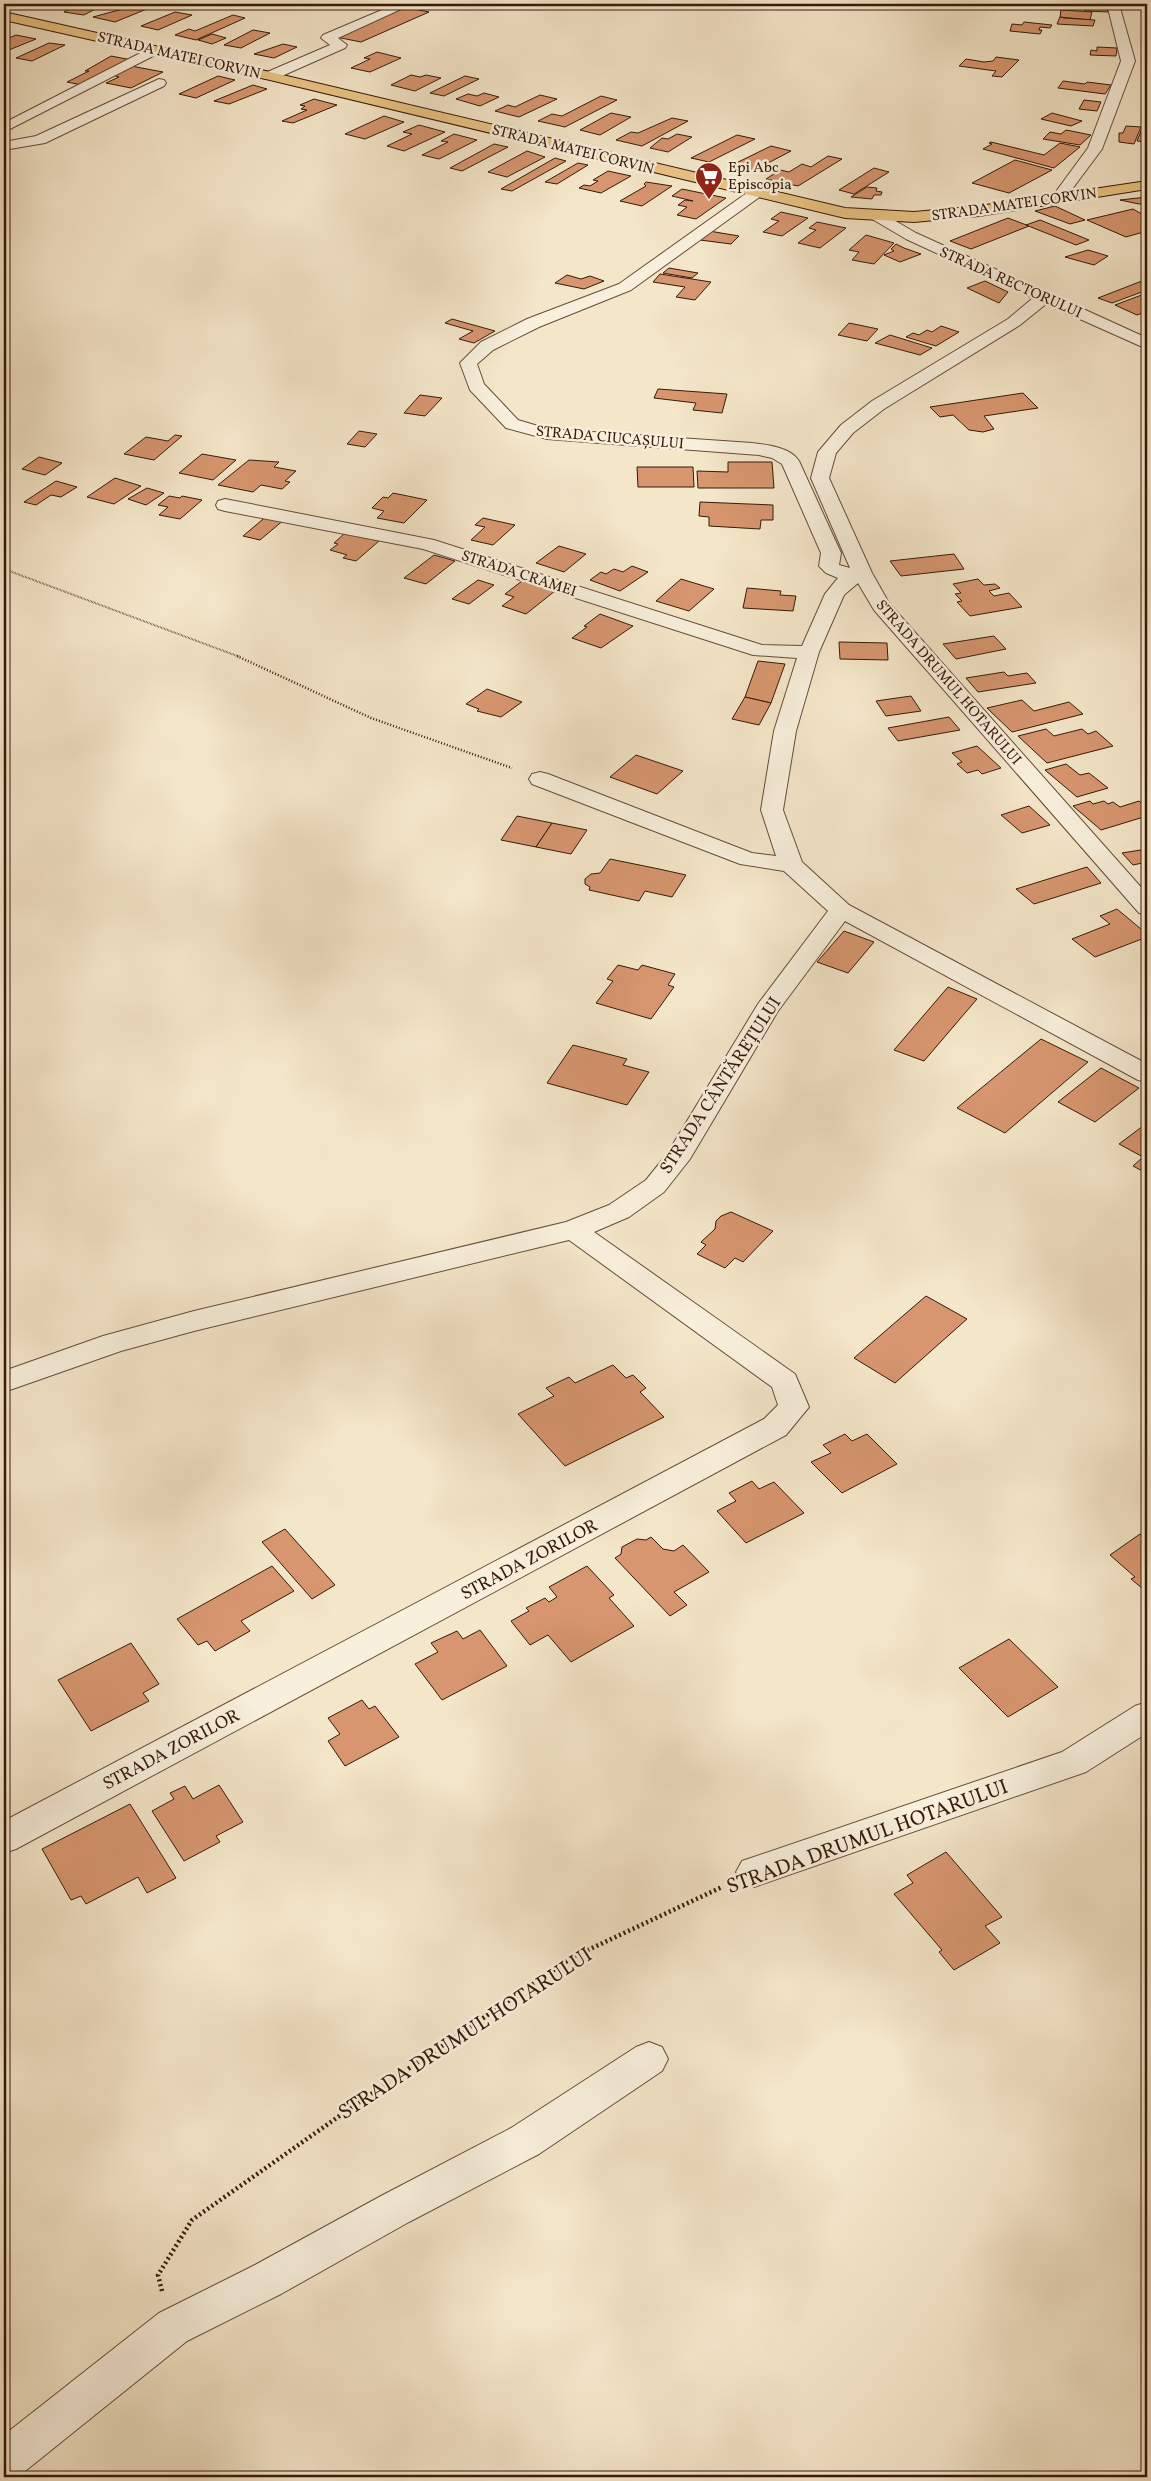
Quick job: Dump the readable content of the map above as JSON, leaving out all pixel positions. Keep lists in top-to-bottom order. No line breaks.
{"streets":{"main road":["STRADA MATEI CORVIN"],"street":["STRADA RECTORULUI","STRADA CIUCAȘULUI","STRADA CRAMEI","STRADA DRUMUL HOTARULUI","STRADA CÂNTĂREȚULUI","STRADA ZORILOR"]},"crossings":[["STRADA MATEI CORVIN","STRADA RECTORULUI"],["STRADA MATEI CORVIN","STRADA CIUCAȘULUI"],["STRADA RECTORULUI","STRADA DRUMUL HOTARULUI"],["STRADA CIUCAȘULUI","STRADA DRUMUL HOTARULUI"],["STRADA CÂNTĂREȚULUI","STRADA ZORILOR"]],"places":{"supermarket":["Epi Abc Episcopia"]}}
